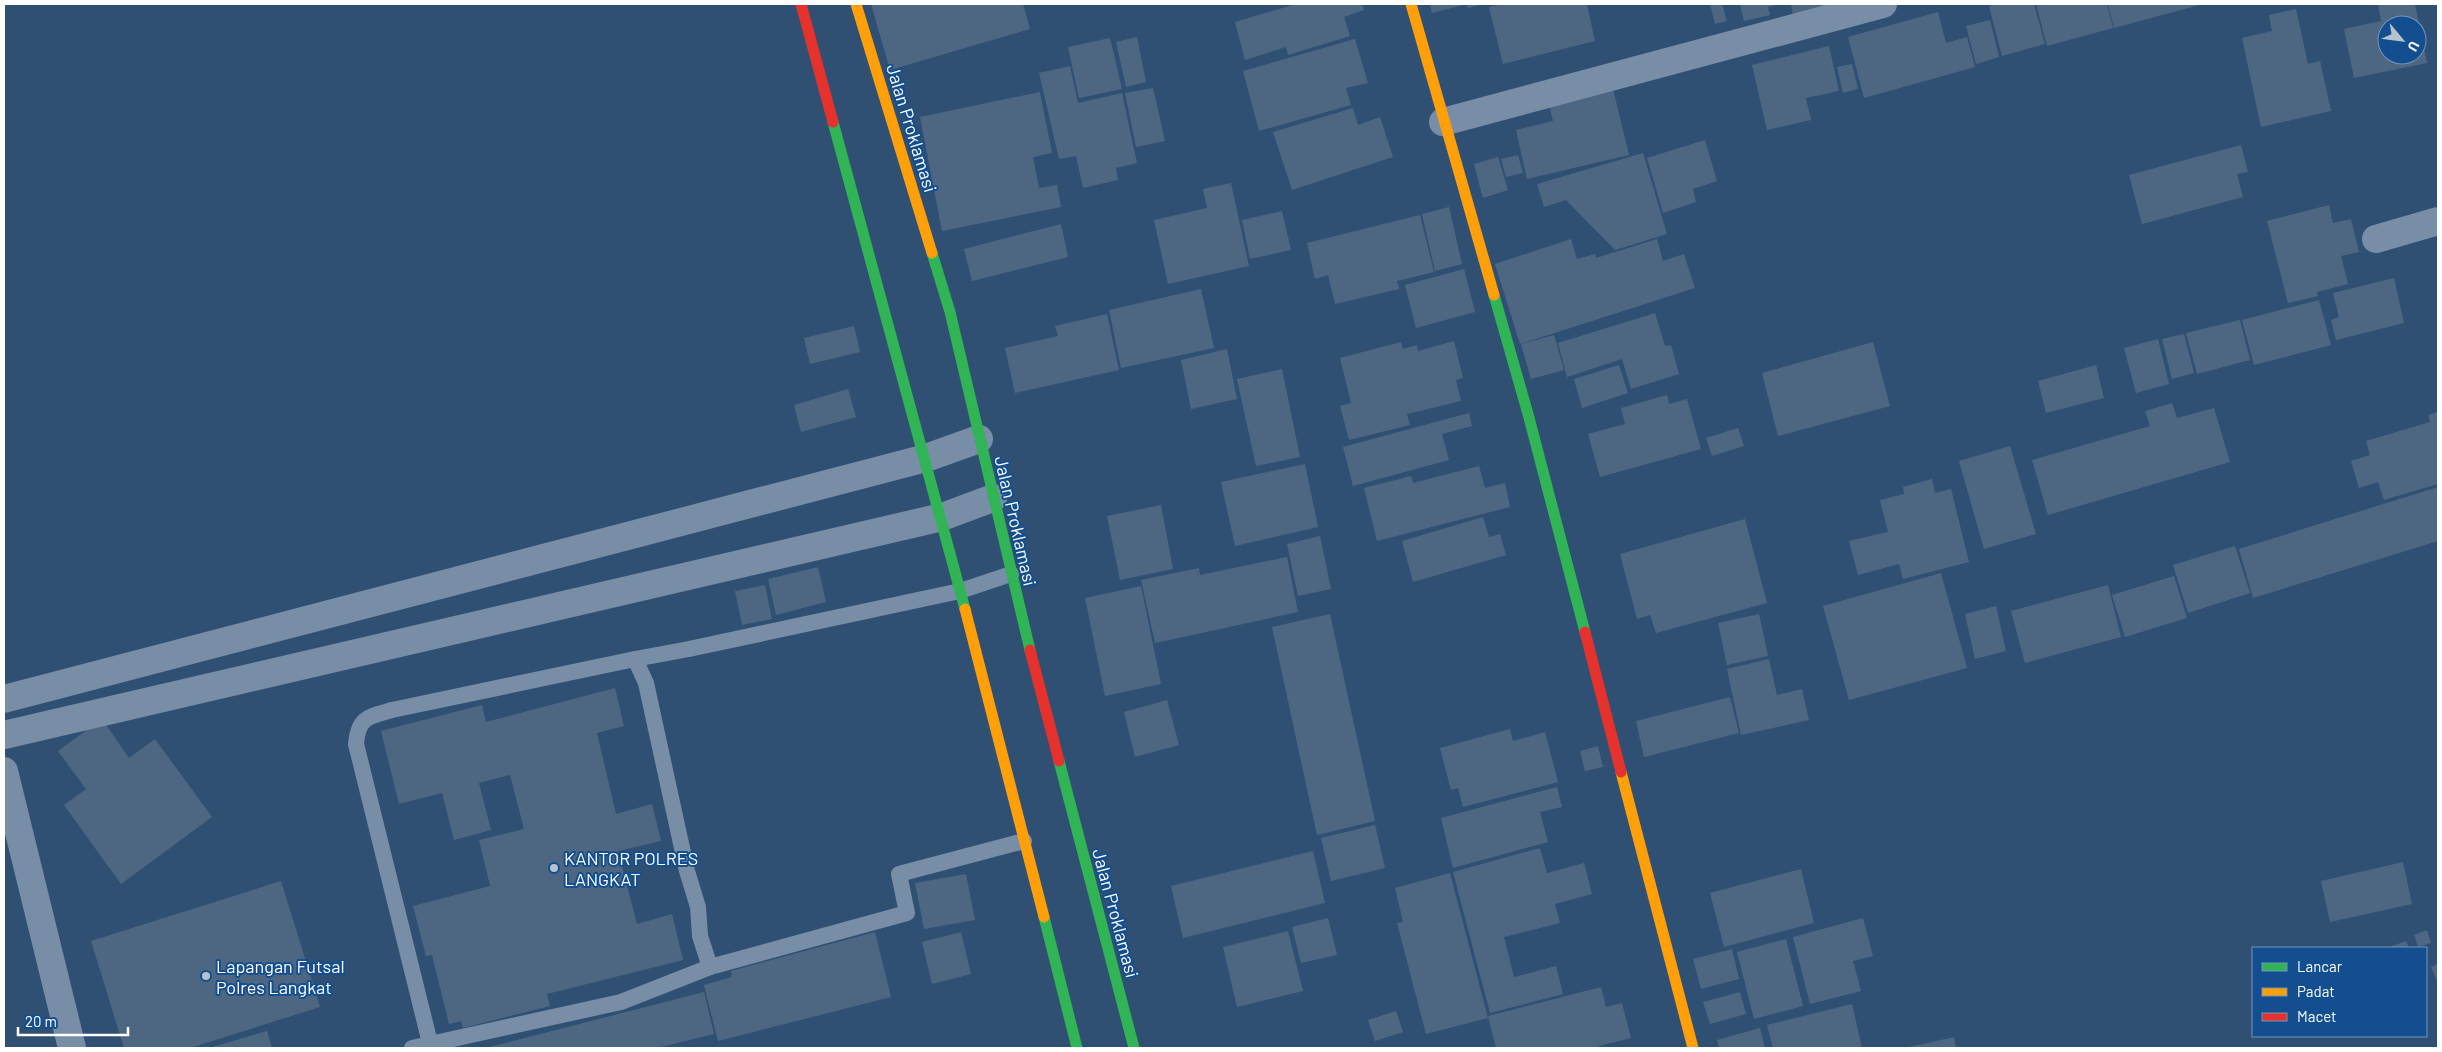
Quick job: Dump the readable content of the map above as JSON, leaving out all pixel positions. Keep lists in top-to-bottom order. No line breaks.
{"streets":{"street":["Jalan Proklamasi"]},"places":["KANTOR POLRES LANGKAT","Lapangan Futsal Polres Langkat"],"legend":["Lancar","Padat","Macet"],"scale_bar":"20 m","north":"bottom right"}
